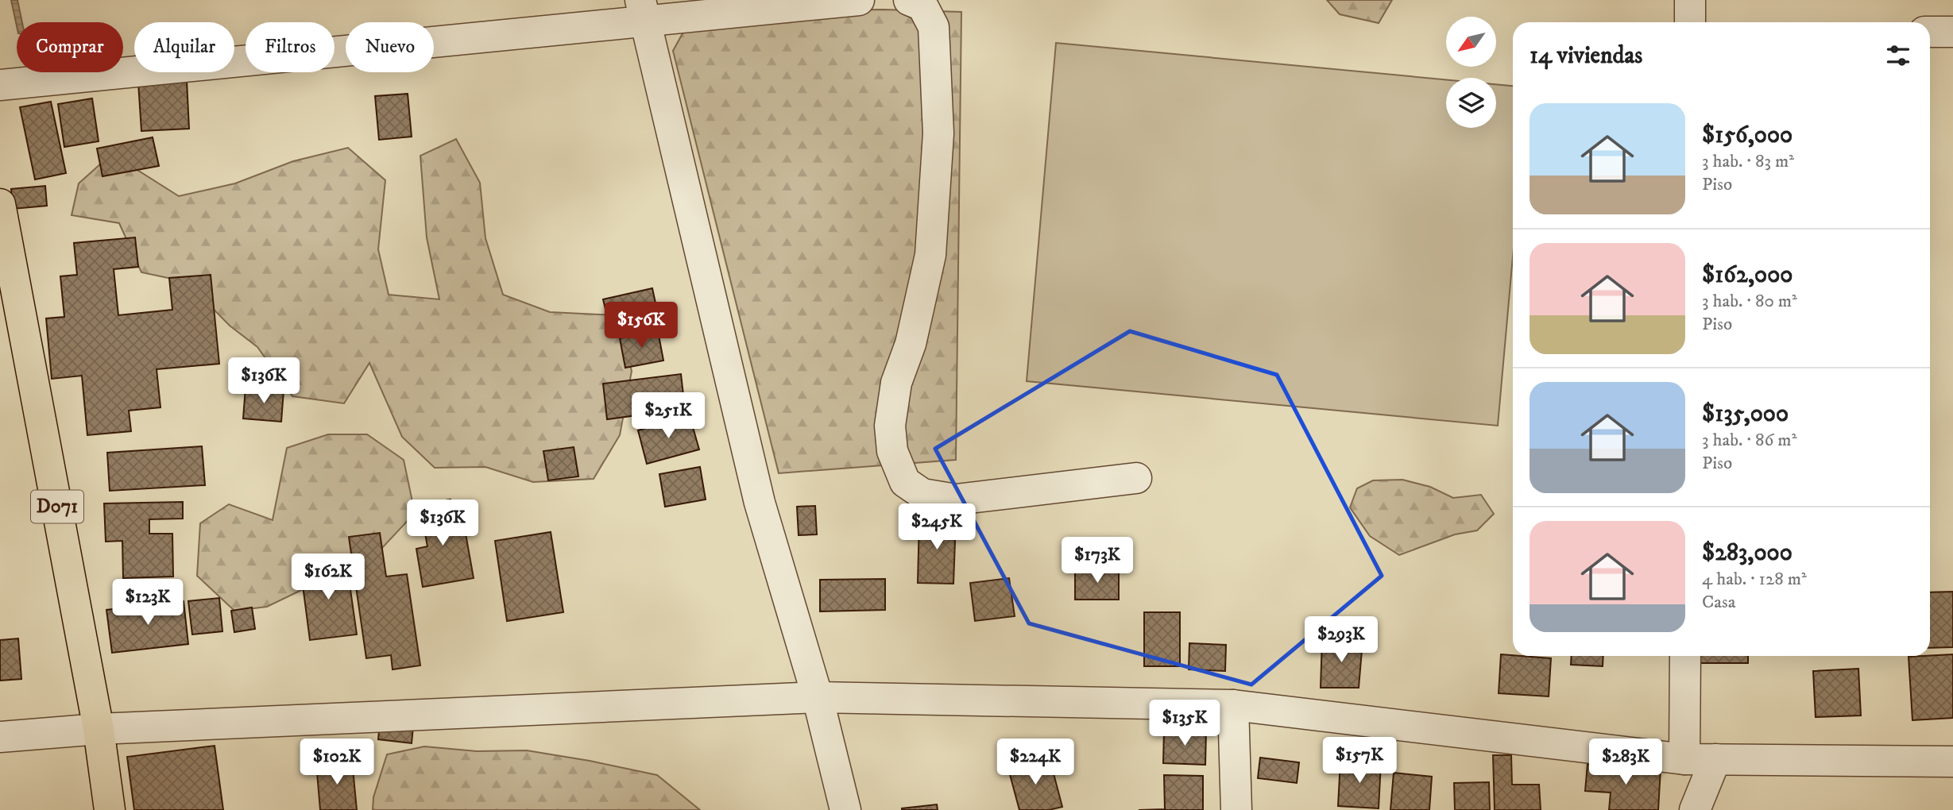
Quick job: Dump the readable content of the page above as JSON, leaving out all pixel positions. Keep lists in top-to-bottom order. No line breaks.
{"streets":{"main road":["D071"]},"north":"bottom left","page":{"chip":["Comprar","Alquilar","Filtros","Nuevo"],"heading":"14 viviendas","list":[{"name":"$156,000","note":"3 hab. · 83 m² · Piso"},{"name":"$162,000","note":"3 hab. · 80 m² · Piso"},{"name":"$135,000","note":"3 hab. · 86 m² · Piso"},{"name":"$283,000","note":"4 hab. · 128 m² · Casa"}],"price":["$156K","$136K","$251K","$136K","$245K","$173K","$162K","$123K","$293K","$135K","$157K","$102K","$224K","$283K"]}}
